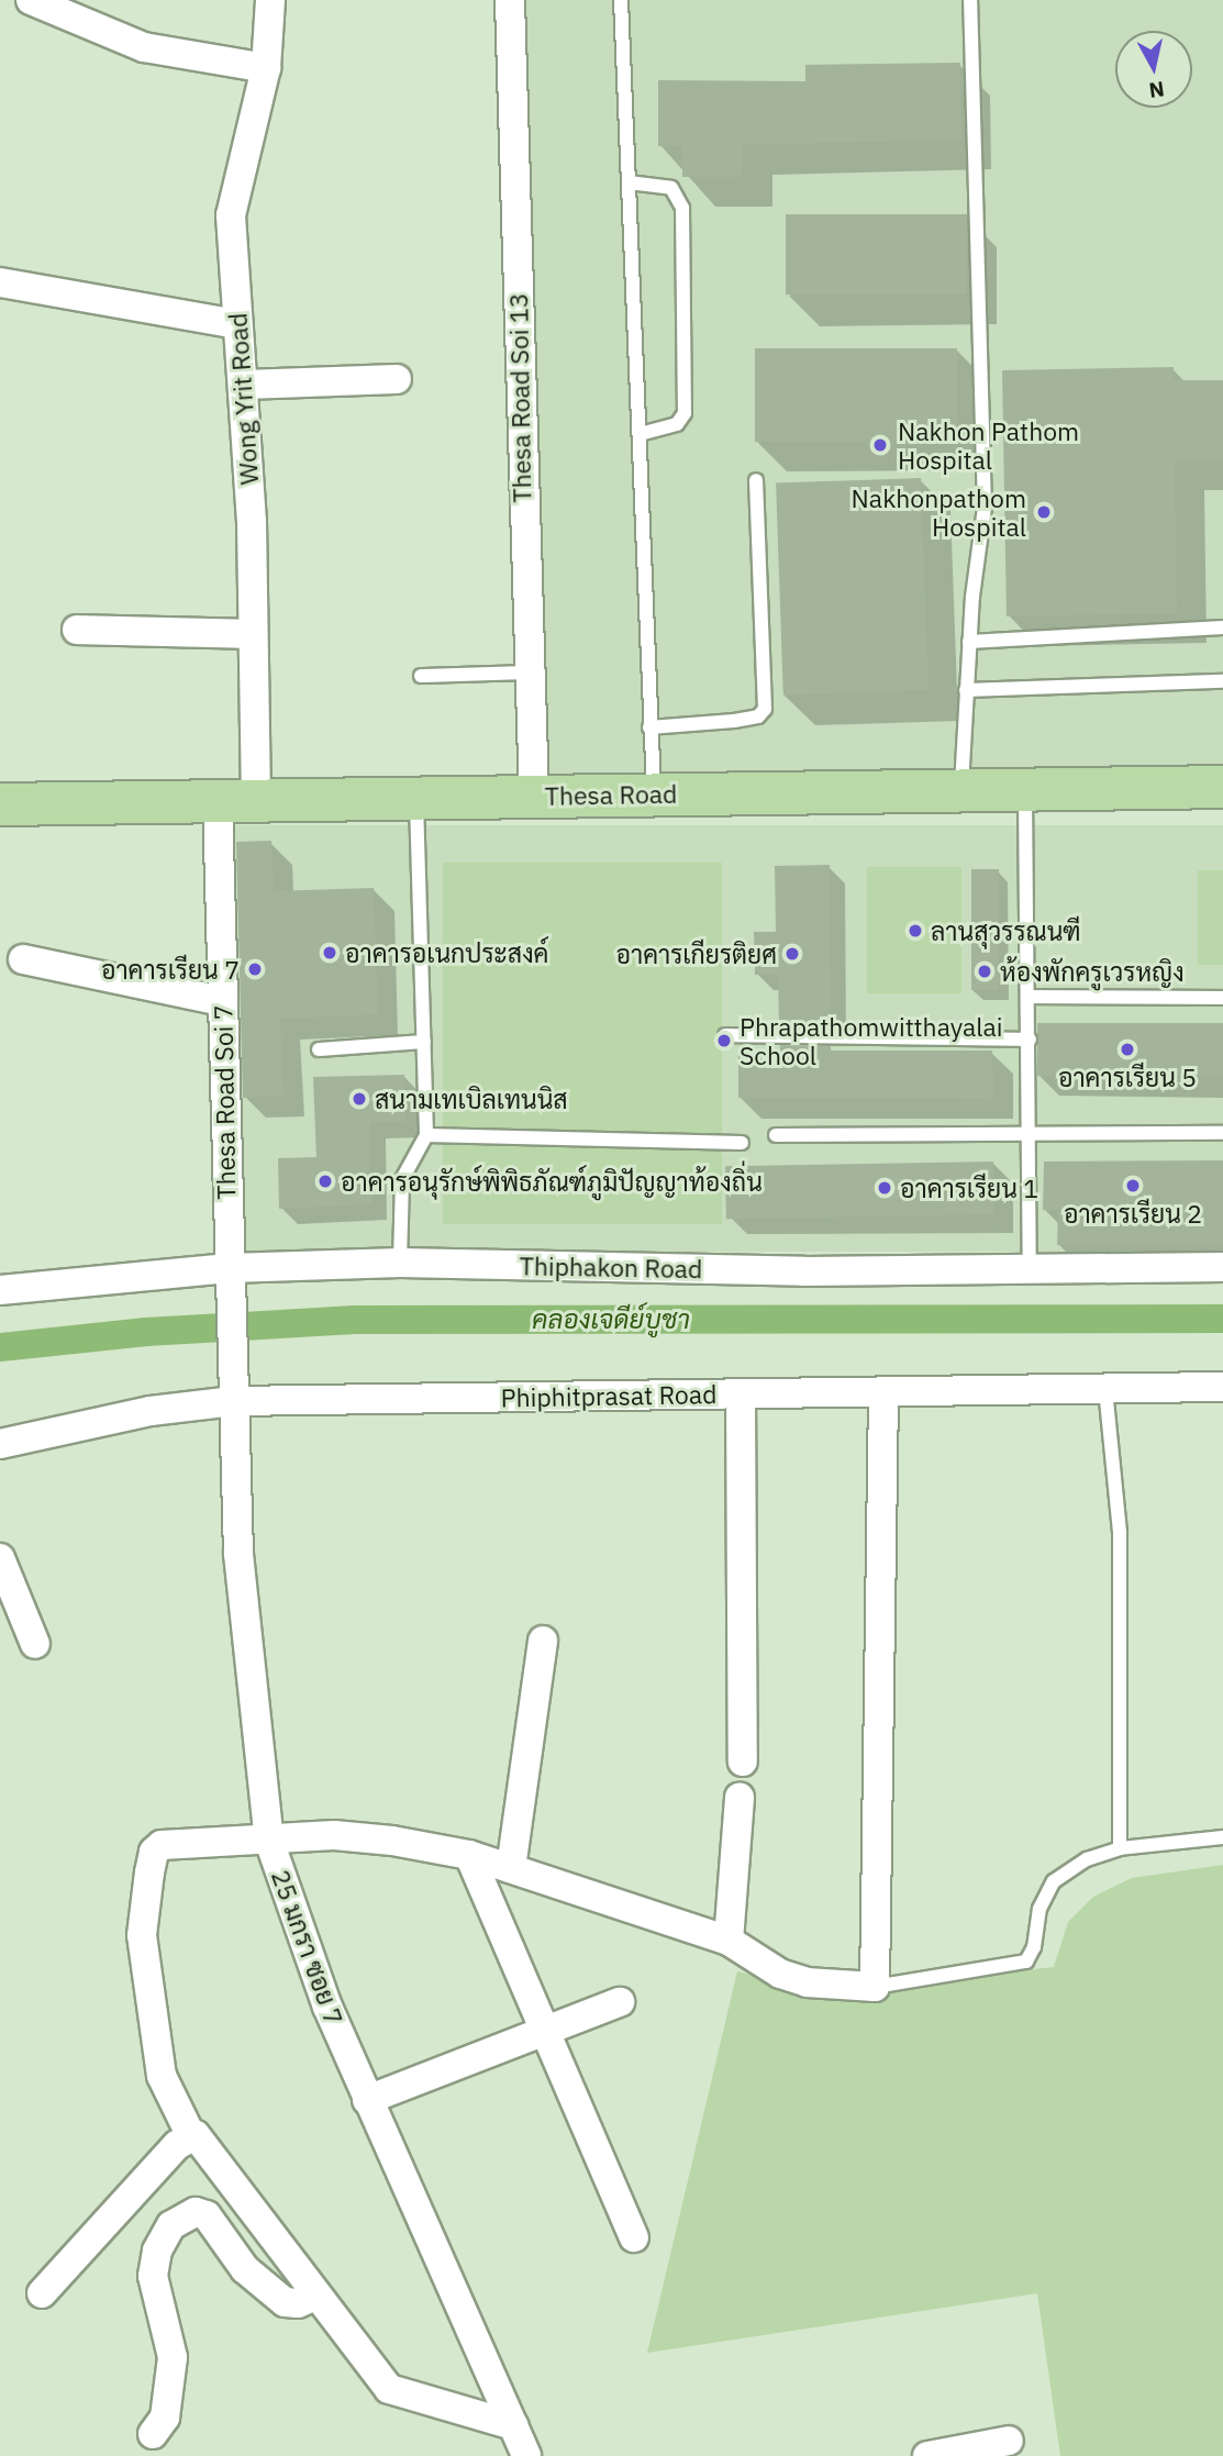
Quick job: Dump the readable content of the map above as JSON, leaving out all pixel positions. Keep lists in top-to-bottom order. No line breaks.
{"streets":{"main road":["Thesa Road"],"street":["Thesa Road Soi 13","Wong Yrit Road","Thesa Road Soi 7","Thiphakon Road","Phiphitprasat Road","25 มกรา ซอย 7"]},"crossings":[["Thesa Road Soi 13","Thesa Road"],["Wong Yrit Road","Thesa Road"],["Wong Yrit Road","Thesa Road Soi 7"],["Thesa Road","Thesa Road Soi 7"],["Thesa Road Soi 7","Thiphakon Road"],["Thesa Road Soi 7","Phiphitprasat Road"],["Thesa Road Soi 7","25 มกรา ซอย 7"],["Phiphitprasat Road","25 มกรา ซอย 7"]],"water":["คลองเจดีย์บูชา"],"places":["Nakhon Pathom Hospital","Nakhonpathom Hospital","ลานสุวรรณนฑี","อาคารอเนกประสงค์","อาคารเกียรติยศ","อาคารเรียน 7","ห้องพักครูเวรหญิง","Phrapathomwitthayalai School","อาคารเรียน 5","สนามเทเบิลเทนนิส","อาคารอนุรักษ์พิพิธภัณฑ์ภูมิปัญญาท้องถิ่น","อาคารเรียน 2","อาคารเรียน 1"],"north":"bottom"}
